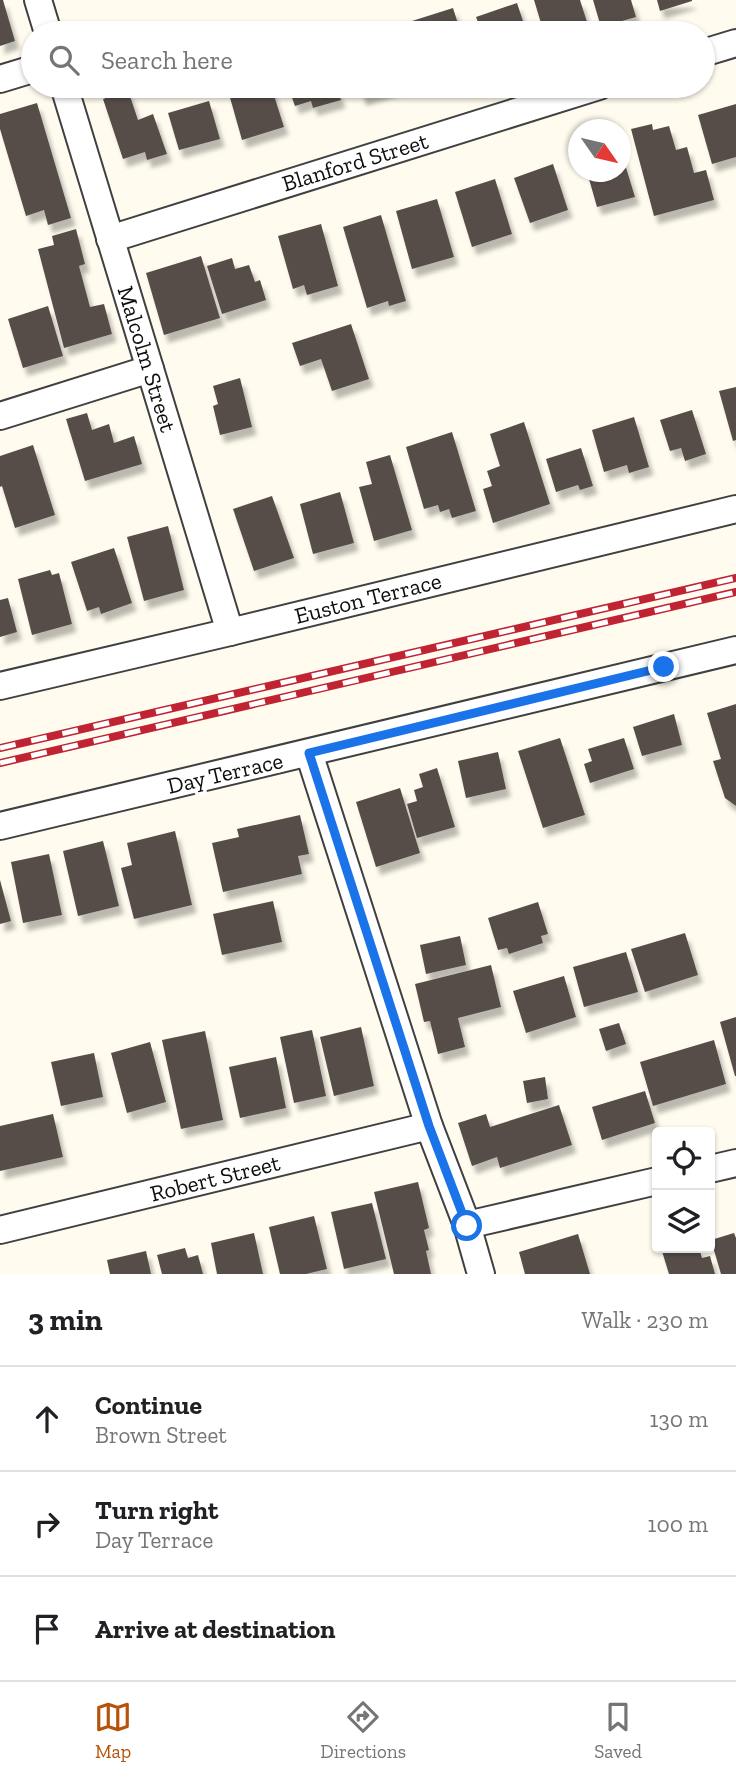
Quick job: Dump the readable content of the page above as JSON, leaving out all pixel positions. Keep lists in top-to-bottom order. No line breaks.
{"streets":{"street":["Blanford Street","Malcolm Street","Euston Terrace","Day Terrace","Robert Street"]},"crossings":[["Blanford Street","Malcolm Street"],["Malcolm Street","Euston Terrace"]],"north":"bottom right","page":{"search":"Search here","heading":["3 min","Walk · 230 m"],"list":[["Continue","Brown Street","130 m"],["Turn right","Day Terrace","100 m"],"Arrive at destination"],"nav":["Map","Directions","Saved"]}}
